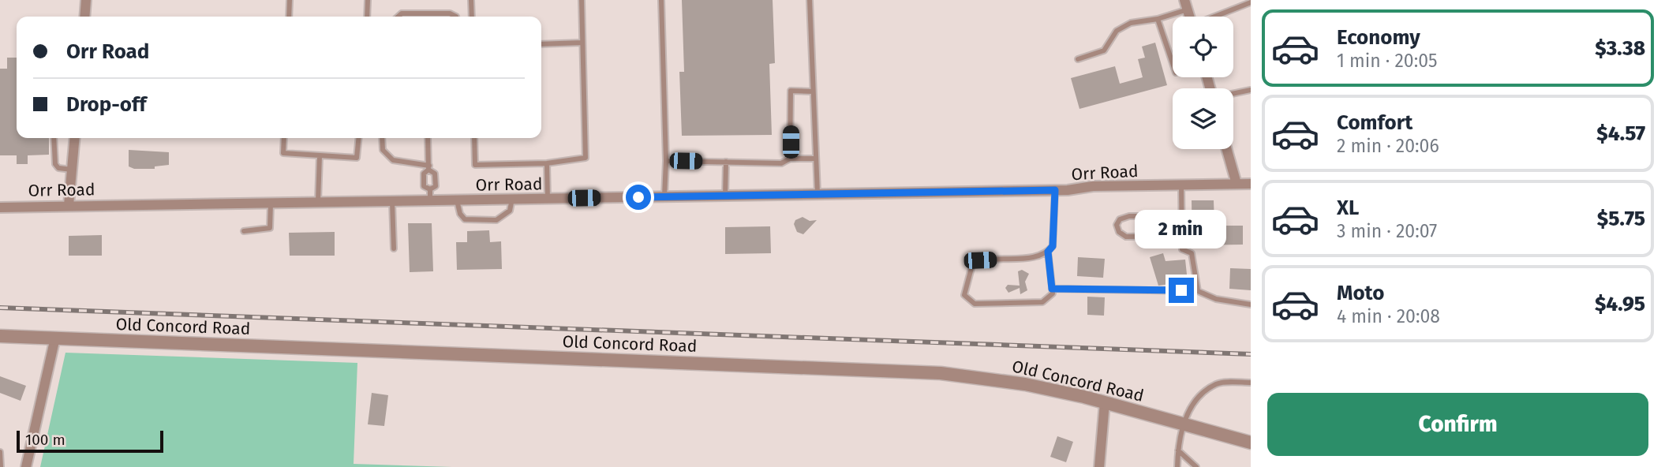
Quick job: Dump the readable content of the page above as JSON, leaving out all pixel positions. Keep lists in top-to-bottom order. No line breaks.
{"streets":{"street":["Orr Road","Old Concord Road"]},"scale_bar":"100 m","page":{"list":[{"name":"Economy","note":"1 min · 20:05","value":"$3.38"},{"name":"Comfort","note":"2 min · 20:06","value":"$4.57"},{"name":"XL","note":"3 min · 20:07","value":"$5.75"},{"name":"Moto","note":"4 min · 20:08","value":"$4.95"}],"banner":["Orr Road","Drop-off"],"bubble":"2 min","buttons":"Confirm","scale":"100 m"}}
